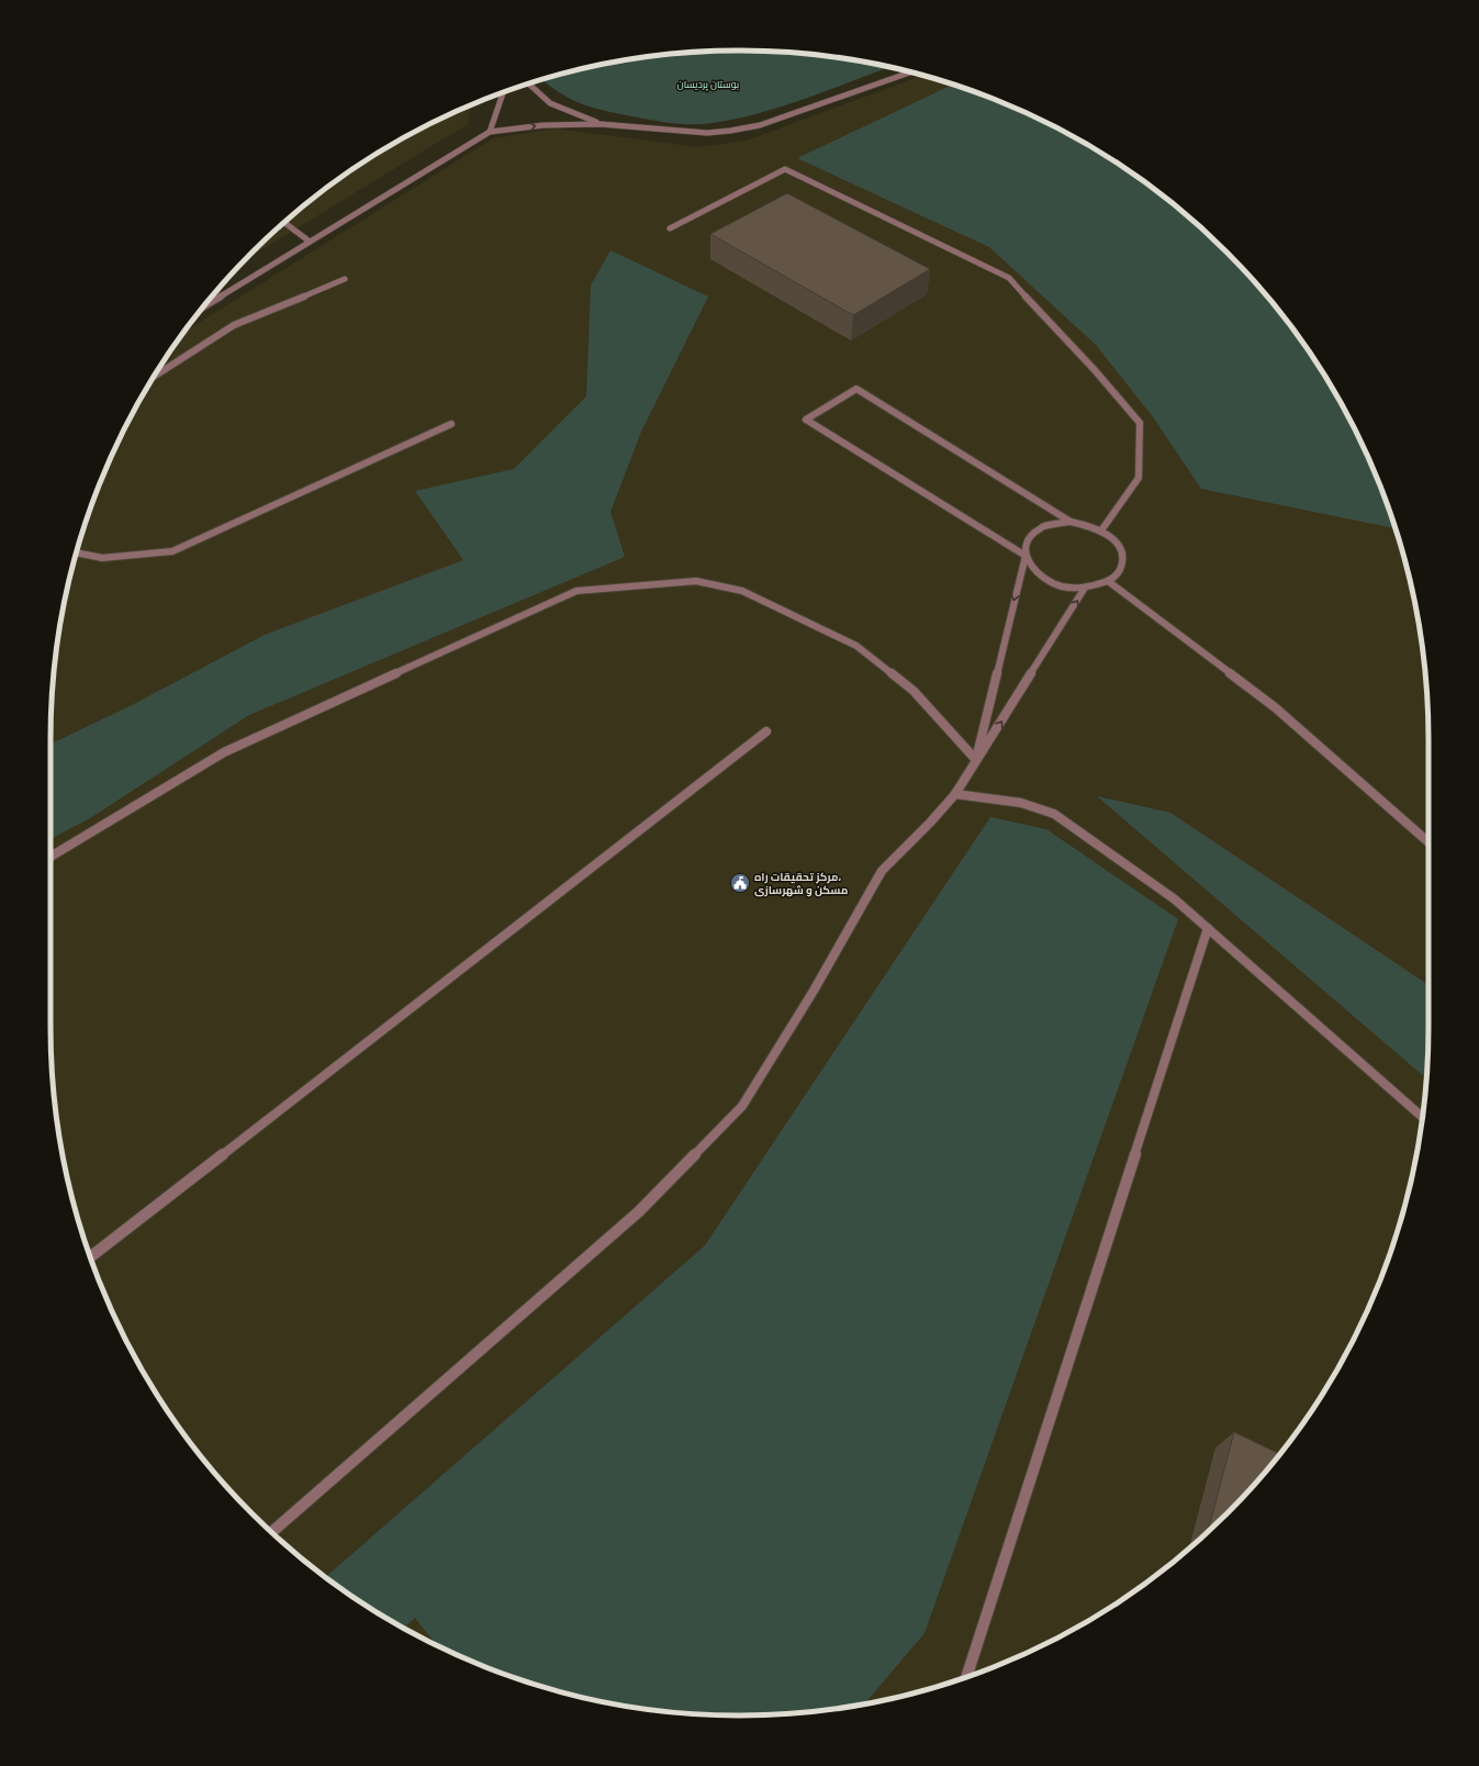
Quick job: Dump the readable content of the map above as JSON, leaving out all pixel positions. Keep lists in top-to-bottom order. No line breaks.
{"parks":["بوستان پردیسان"],"places":{"public building":["مرکز تحقیقات راه، مسکن و شهرسازی"]}}
